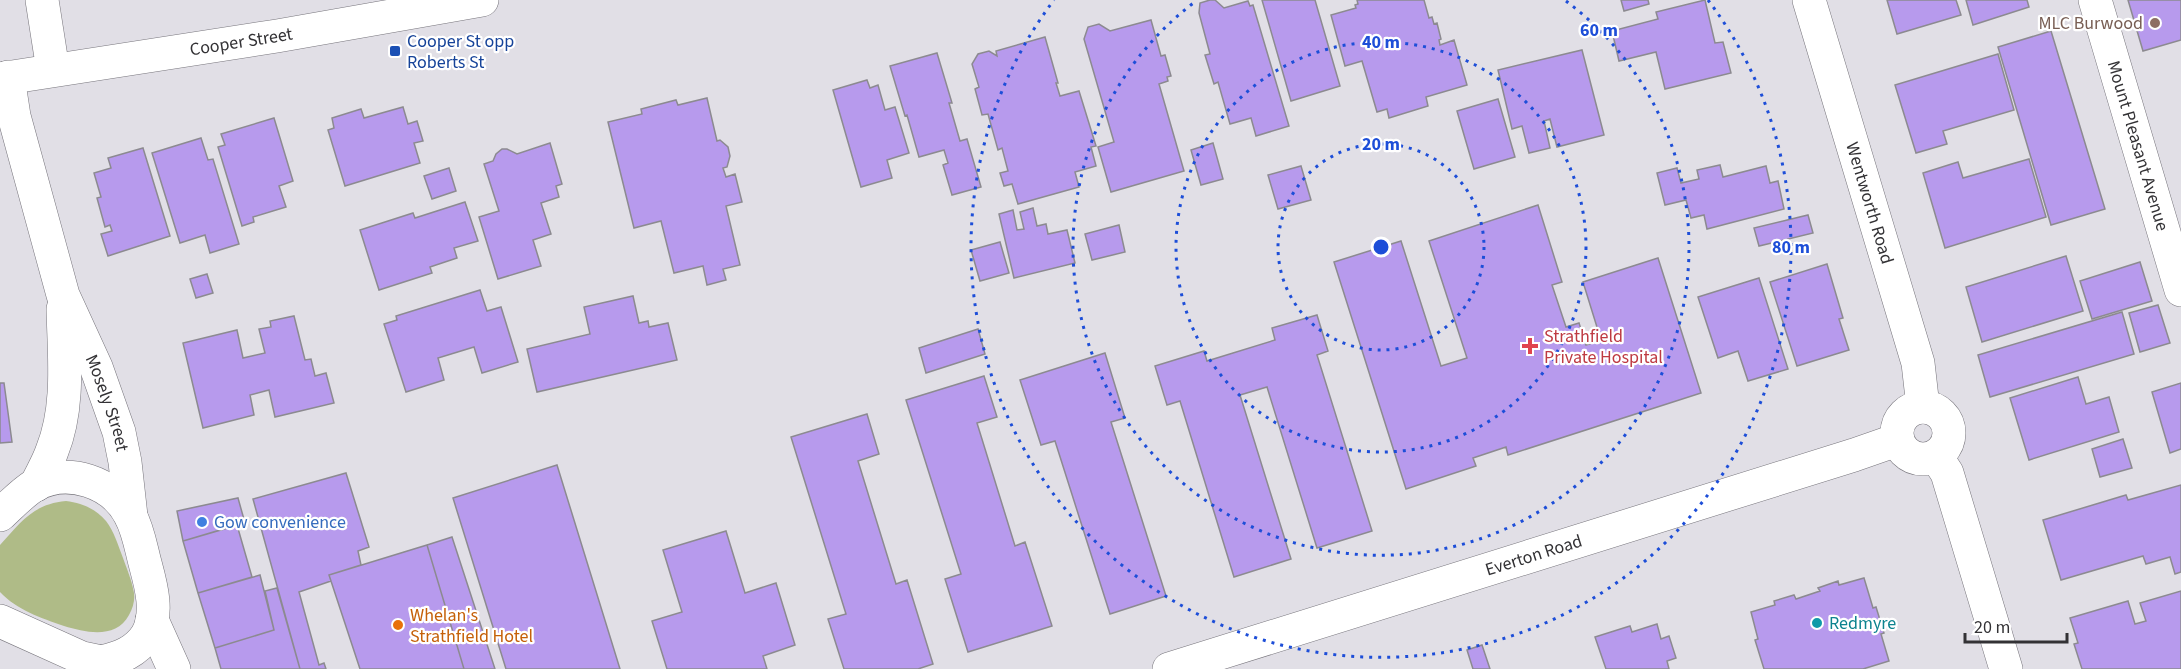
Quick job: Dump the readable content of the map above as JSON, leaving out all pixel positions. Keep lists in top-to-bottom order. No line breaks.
{"streets":{"street":["Cooper Street","Mount Pleasant Avenue","Wentworth Road","Mosely Street","Everton Road"]},"crossings":[["Cooper Street","Mosely Street"],["Wentworth Road","Everton Road"]],"places":{"other":["MLC Burwood","Gow convenience","Redmyre","Whelan's Strathfield Hotel"],"transit":["Cooper St opp Roberts St"],"health":["Strathfield Private Hospital"]},"scale_bar":"20 m","rings":["60 m","40 m","20 m","80 m"]}
